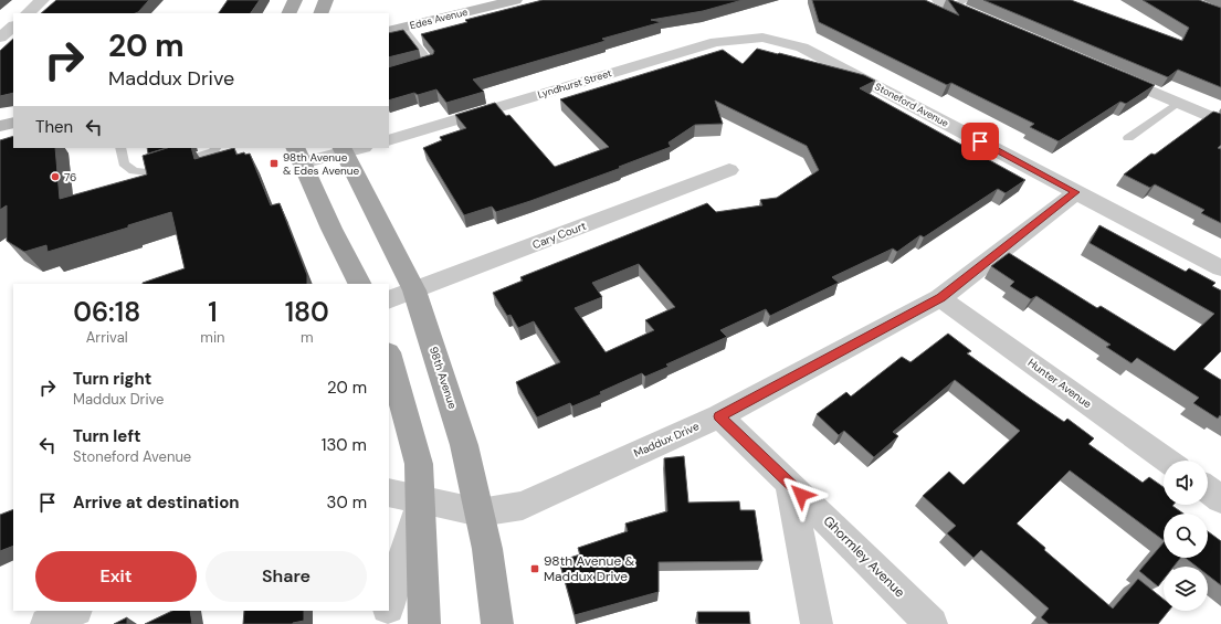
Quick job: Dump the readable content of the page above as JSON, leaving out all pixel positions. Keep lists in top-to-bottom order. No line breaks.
{"streets":{"main road":["98th Avenue"],"street":["Edes Avenue","Lyndhurst Street","Stoneford Avenue","Cary Court","Hunter Avenue","Maddux Drive","Ghormley Avenue"]},"crossings":[["Lyndhurst Street","Stoneford Avenue"],["Stoneford Avenue","Maddux Drive"],["Cary Court","98th Avenue"],["98th Avenue","Maddux Drive"],["Hunter Avenue","Maddux Drive"],["Maddux Drive","Ghormley Avenue"]],"places":{"transit":["98th Avenue & Edes Avenue","98th Avenue & Maddux Drive"],"other":["76"]},"page":{"turn":["20 m","Maddux Drive"],"then":"Then","eta":["06:18","Arrival","1","min","180","m"],"list":[{"name":"Turn right","note":"Maddux Drive","value":"20 m"},{"name":"Turn left","note":"Stoneford Avenue","value":"130 m"},{"name":"Arrive at destination","value":"30 m"}],"buttons":["Exit","Share"]}}
